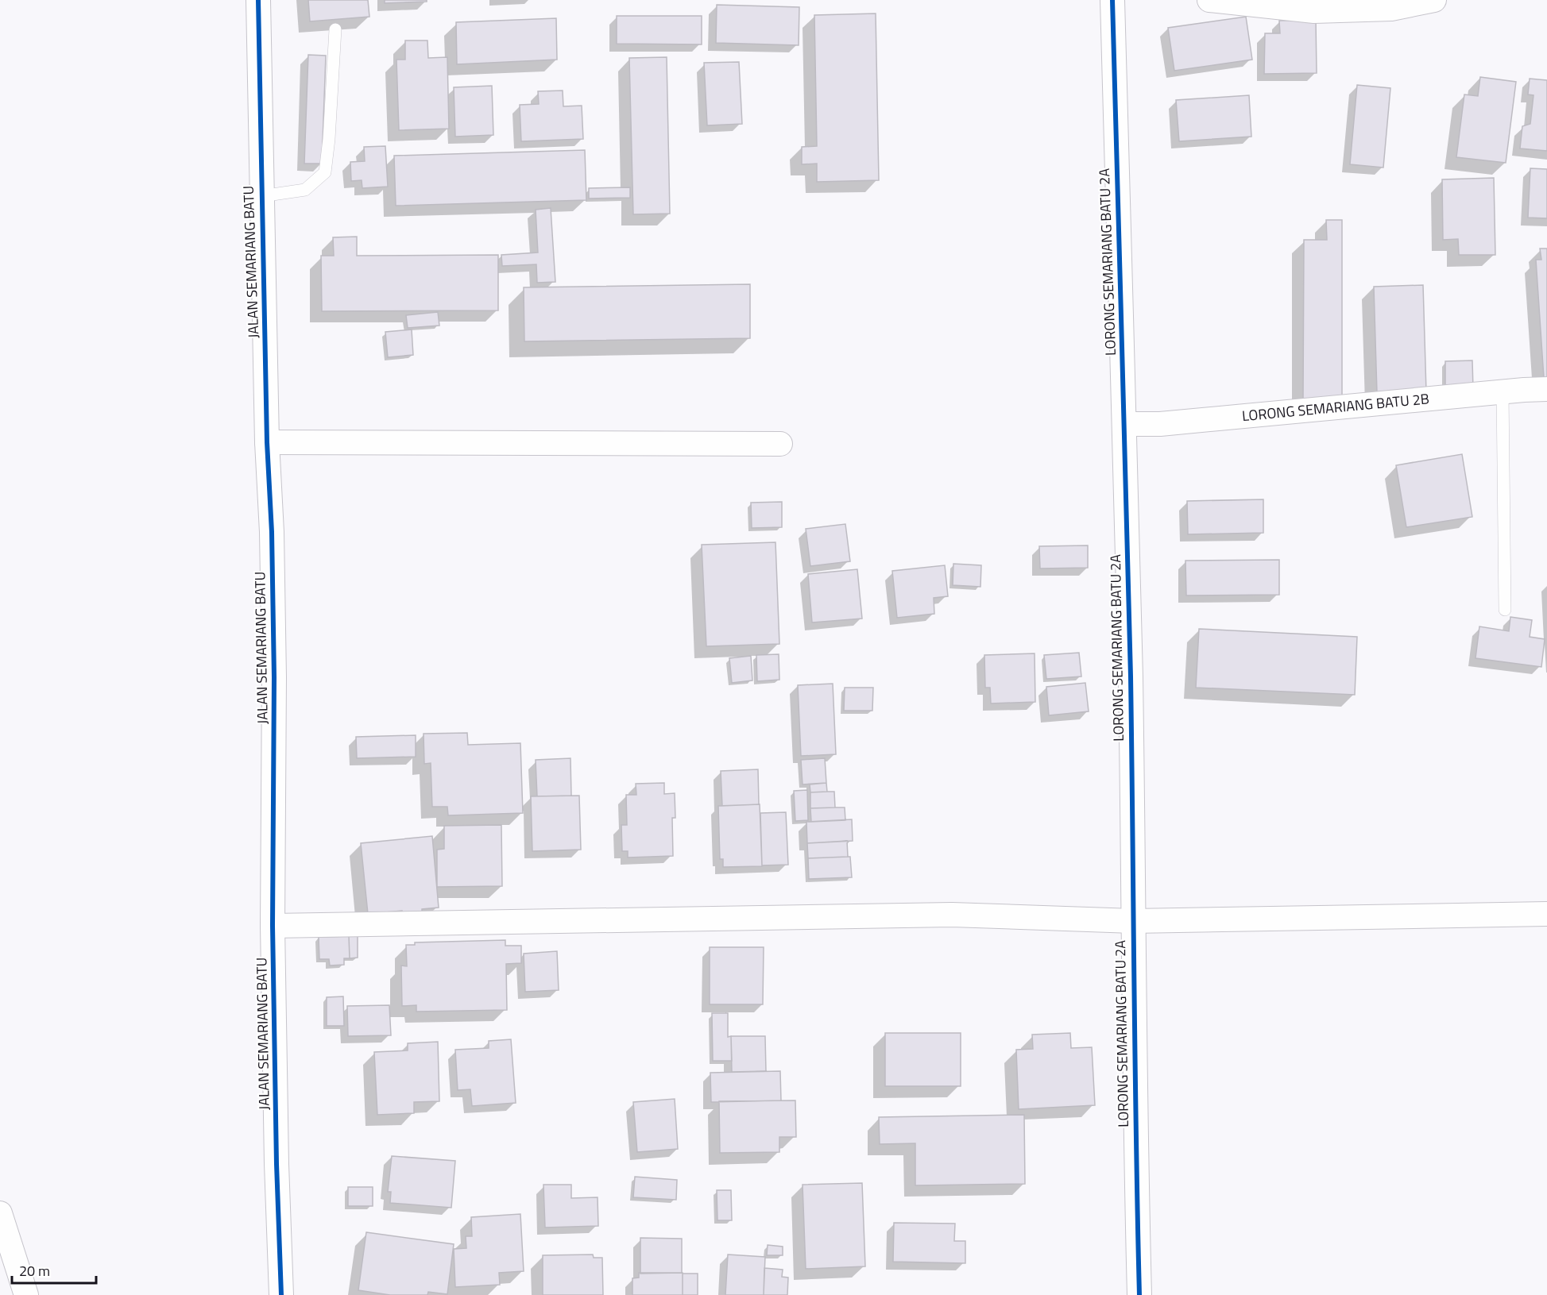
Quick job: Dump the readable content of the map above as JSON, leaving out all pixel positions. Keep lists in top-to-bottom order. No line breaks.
{"streets":{"street":["JALAN SEMARIANG BATU","LORONG SEMARIANG BATU 2A","LORONG SEMARIANG BATU 2B"]},"crossings":[["LORONG SEMARIANG BATU 2A","LORONG SEMARIANG BATU 2B"]],"scale_bar":"20 m"}
